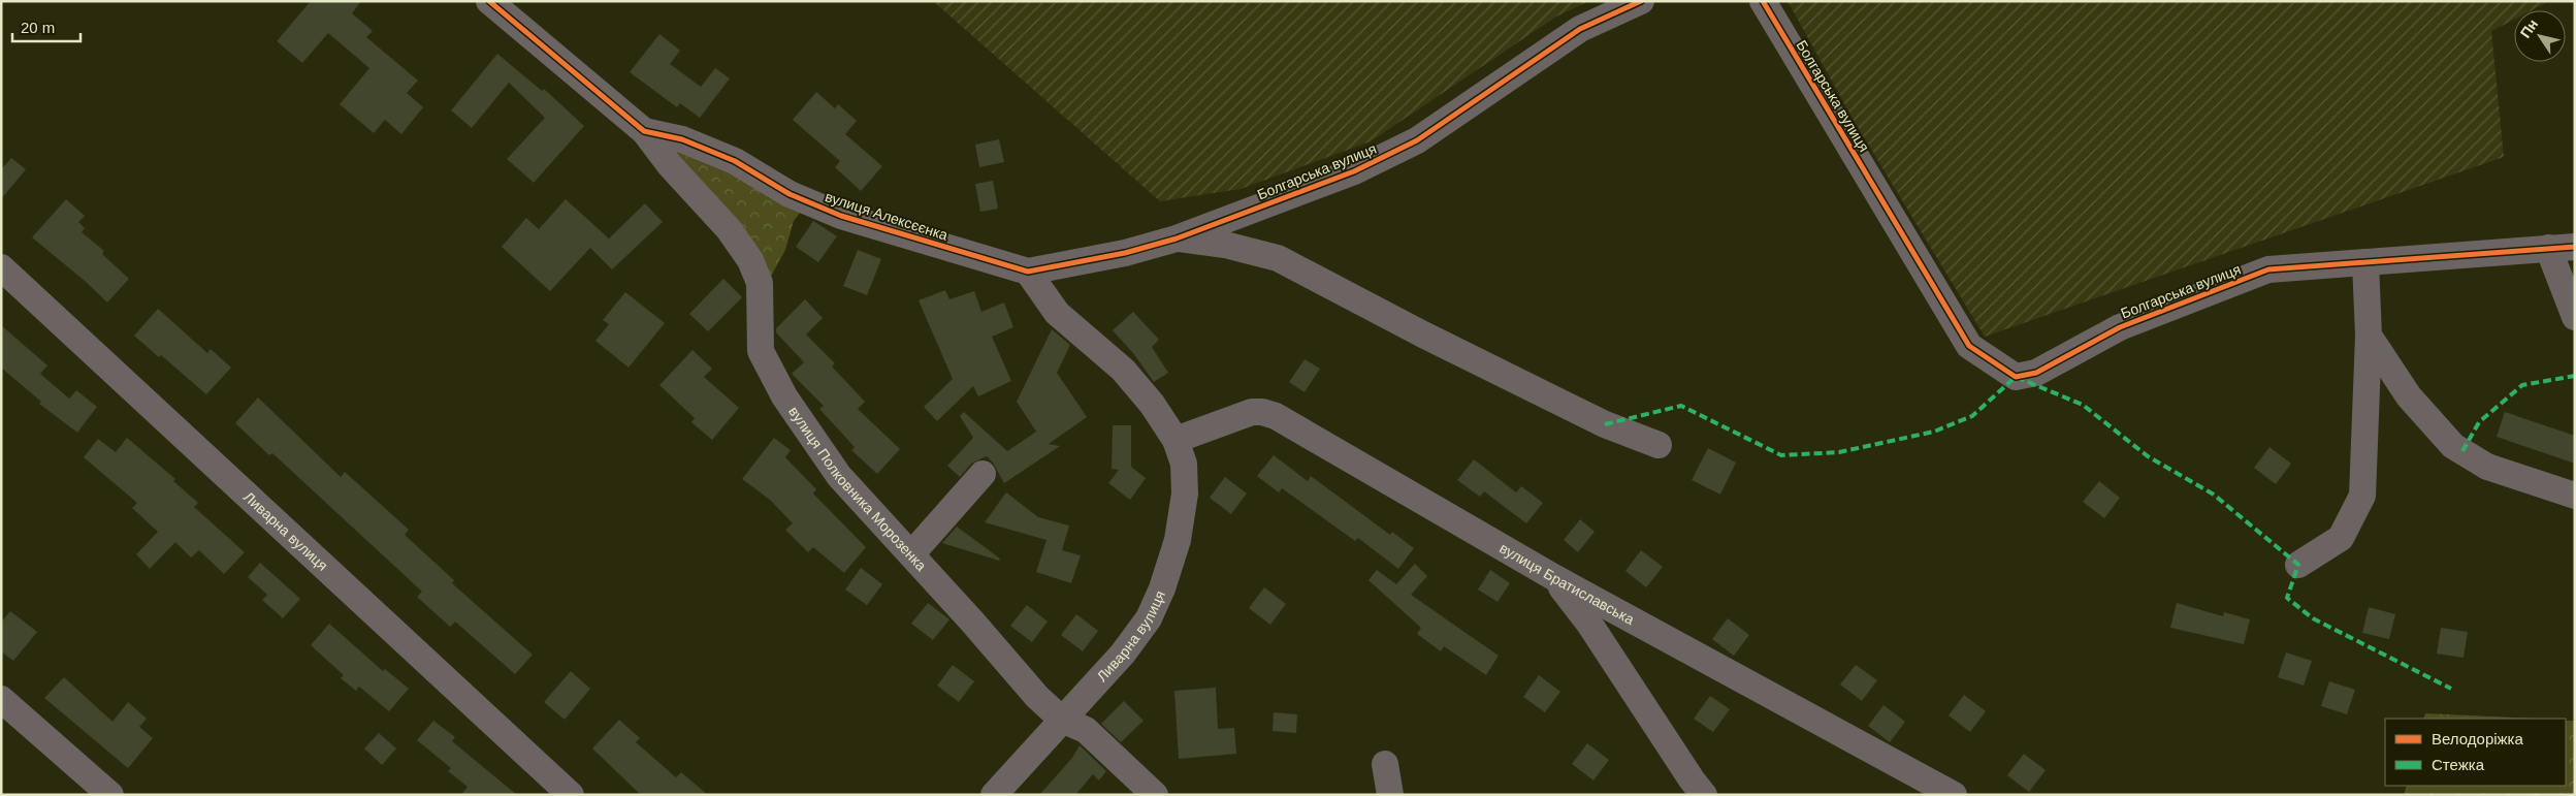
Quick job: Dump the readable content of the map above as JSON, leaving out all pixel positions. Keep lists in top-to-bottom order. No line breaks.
{"streets":{"street":["Болгарська вулиця","вулиця Алексєєнка","вулиця Полковника Морозенка","Ливарна вулиця","вулиця Братиславська"]},"crossings":[["Болгарська вулиця","вулиця Алексєєнка"],["Болгарська вулиця","Ливарна вулиця"],["вулиця Алексєєнка","вулиця Полковника Морозенка"],["вулиця Алексєєнка","Ливарна вулиця"],["вулиця Полковника Морозенка","Ливарна вулиця"],["Ливарна вулиця","вулиця Братиславська"]],"legend":["Велодоріжка","Стежка"],"scale_bar":"20 m","north":"top left"}
